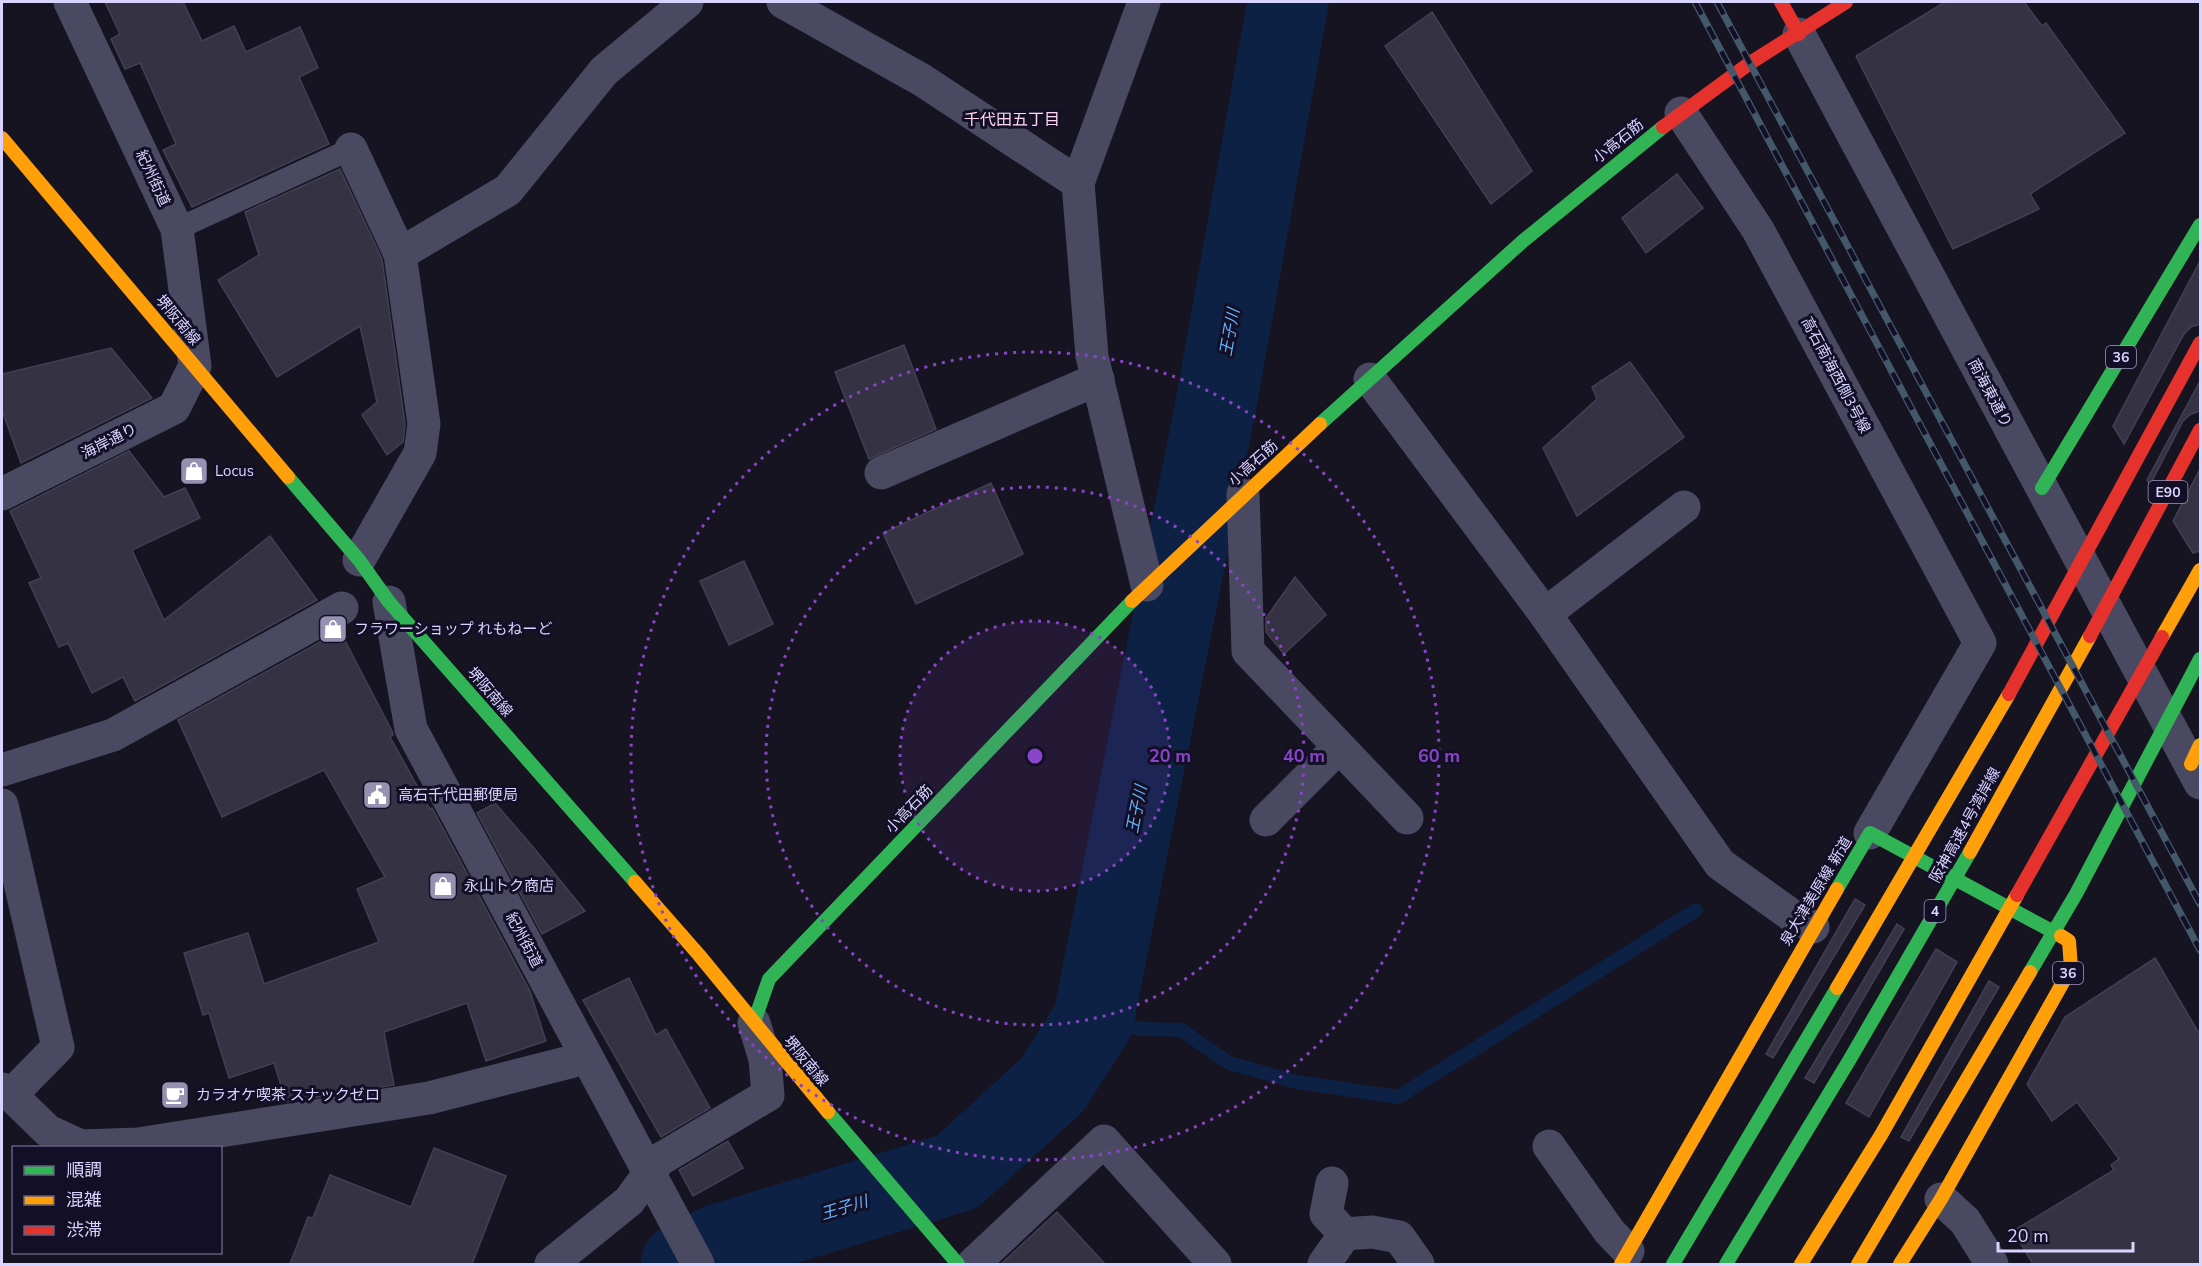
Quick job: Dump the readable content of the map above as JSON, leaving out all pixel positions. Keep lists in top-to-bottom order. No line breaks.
{"streets":{"main road":["小高石筋","堺阪南線","36","南海東通り","E90","阪神高速4号湾岸線","泉大津美原線 新道","4"],"street":["紀州街道","高石南海西側3号線","海岸通り"]},"crossings":[["小高石筋","堺阪南線"],["小高石筋","高石南海西側3号線"],["小高石筋","南海東通り"],["紀州街道","堺阪南線"],["紀州街道","海岸通り"],["堺阪南線","海岸通り"],["36","南海東通り"],["高石南海西側3号線","泉大津美原線 新道"],["E90","阪神高速4号湾岸線"]],"districts":["千代田五丁目"],"water":["王子川"],"places":{"shop":["Locus","フラワーショップ れもねーど","永山トク商店"],"public building":["高石千代田郵便局"],"cafe":["カラオケ喫茶 スナックゼロ"]},"legend":["順調","混雑","渋滞"],"scale_bar":"20 m","rings":["20 m","40 m","60 m"]}
